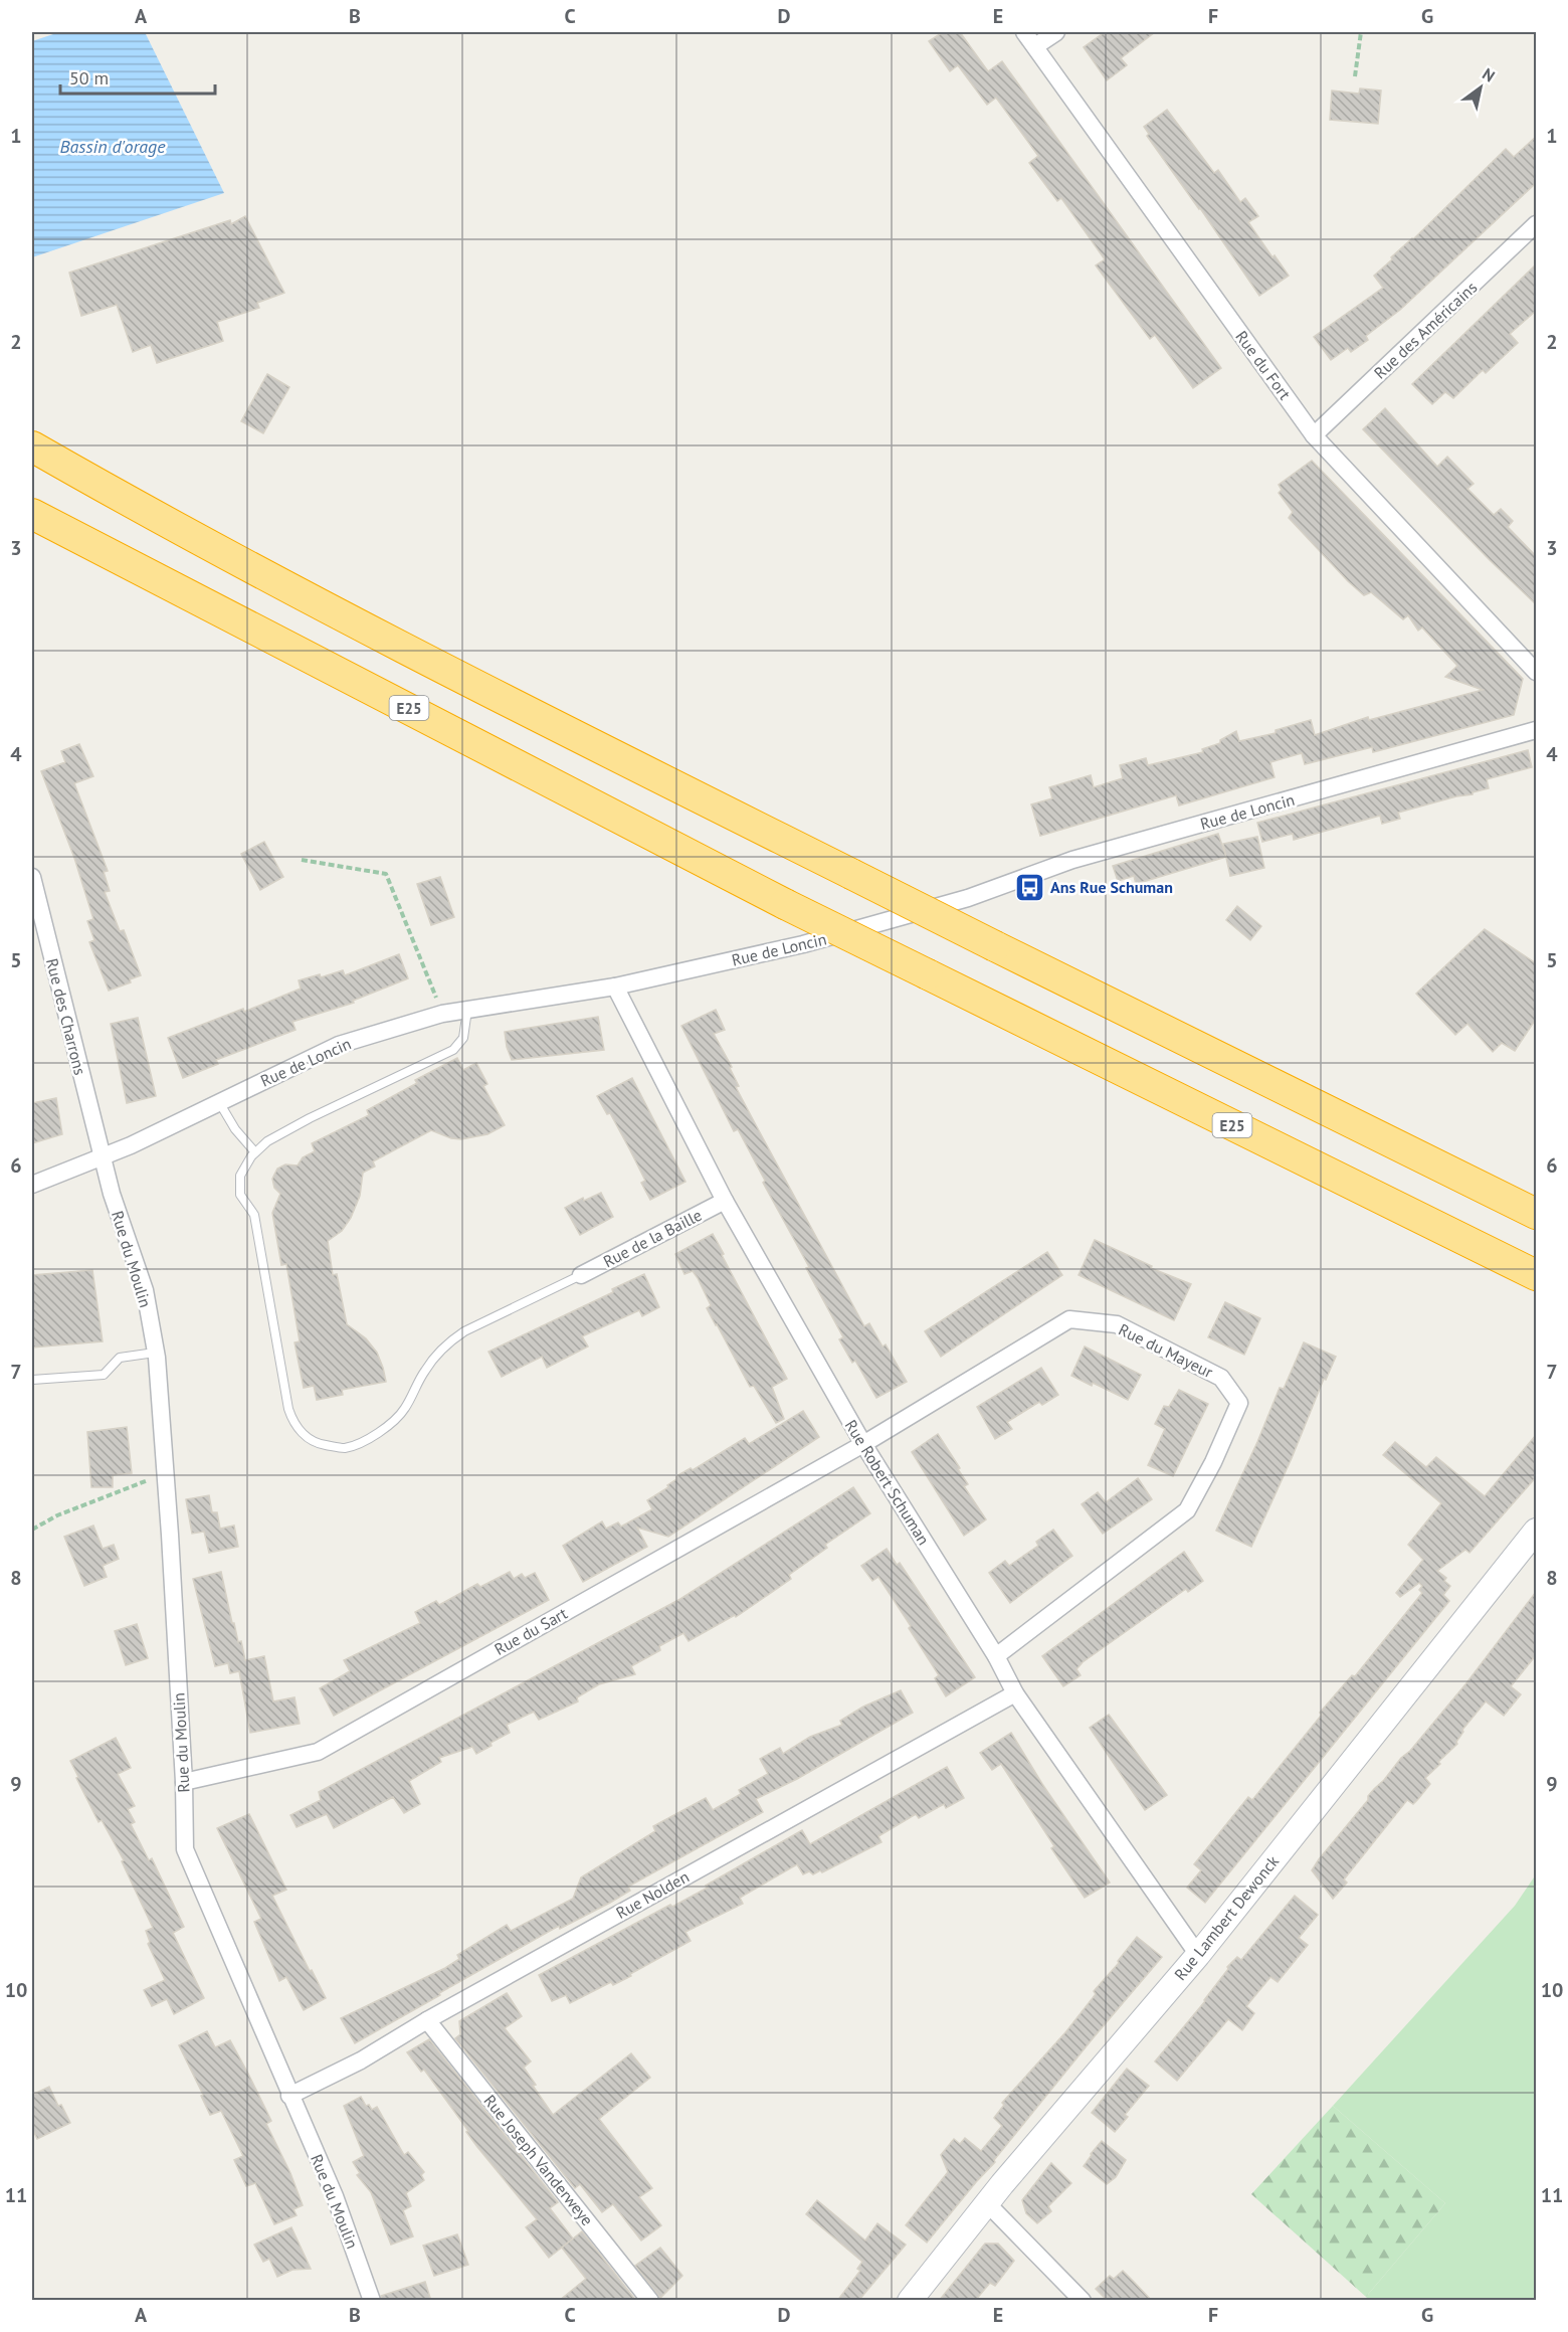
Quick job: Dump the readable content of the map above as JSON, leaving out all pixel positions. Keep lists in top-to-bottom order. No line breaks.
{"streets":{"highway":["E25"],"street":["Rue des Américains","Rue du Fort","Rue de Loncin","Rue des Charrons","Rue de la Baille","Rue du Moulin","Rue du Mayeur","Rue Robert Schuman","Rue du Sart","Rue Nolden","Rue Lambert Dewonck","Rue Joseph Vanderweye"]},"crossings":[["Rue des Américains","Rue du Fort"],["Rue de Loncin","Rue des Charrons"],["Rue de Loncin","Rue du Moulin"],["Rue de Loncin","Rue Robert Schuman"],["Rue des Charrons","Rue du Moulin"],["Rue de la Baille","Rue Robert Schuman"],["Rue du Moulin","Rue du Sart"],["Rue du Moulin","Rue Nolden"],["Rue du Mayeur","Rue Robert Schuman"],["Rue du Mayeur","Rue du Sart"],["Rue Robert Schuman","Rue du Sart"],["Rue Robert Schuman","Rue Nolden"],["Rue Robert Schuman","Rue Lambert Dewonck"],["Rue Nolden","Rue Joseph Vanderweye"]],"water":["Bassin d'orage"],"places":{"bus stop":["Ans Rue Schuman"]},"scale_bar":"50 m","north":"top right","grid":{"columns":["A","B","C","D","E","F","G"],"rows":["1","2","3","4","5","6","7","8","9","10","11"]}}
